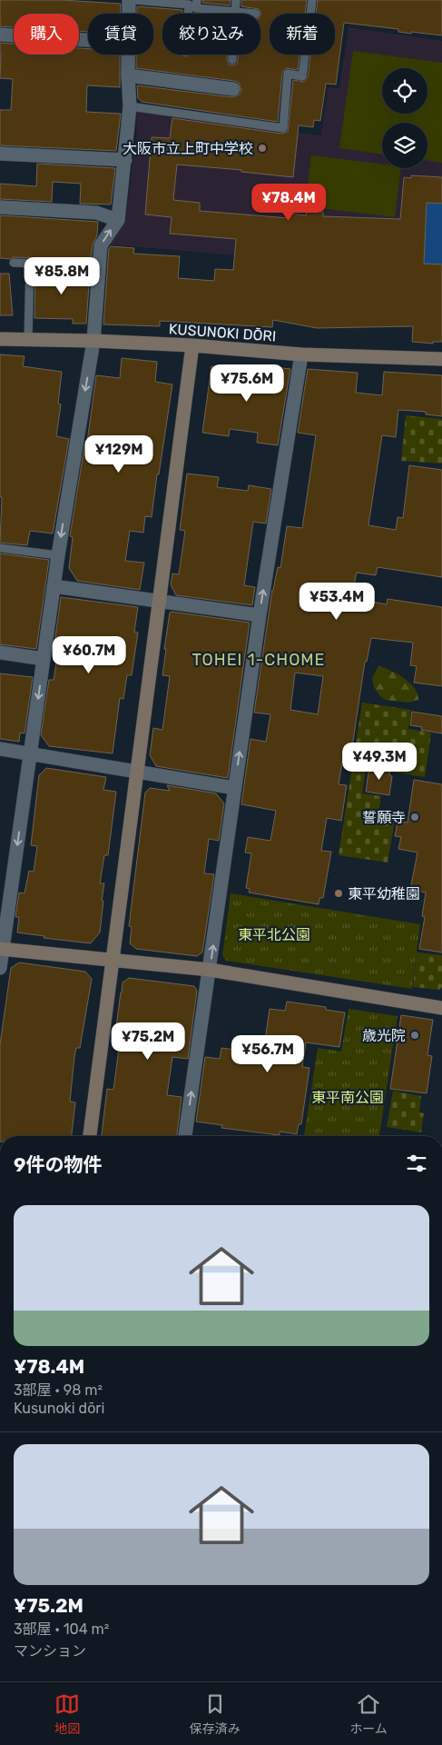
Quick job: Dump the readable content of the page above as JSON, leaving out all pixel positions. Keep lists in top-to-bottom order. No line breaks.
{"streets":{"street":["KUSUNOKI DŌRI"]},"districts":["TOHEI 1-CHOME"],"parks":["東平北公園","東平南公園"],"places":["大阪市立上町中学校","誓願寺","東平幼稚園","歳光院"],"page":{"chip":["購入","賃貸","絞り込み","新着"],"price":["¥78.4M","¥85.8M","¥75.6M","¥129M","¥53.4M","¥60.7M","¥49.3M","¥75.2M","¥56.7M"],"heading":"9件の物件","list":[{"name":"¥78.4M","note":"3部屋 · 98 m² · Kusunoki dōri"},{"name":"¥75.2M","note":"3部屋 · 104 m² · マンション"}],"tabs":["地図","保存済み","ホーム"]}}
